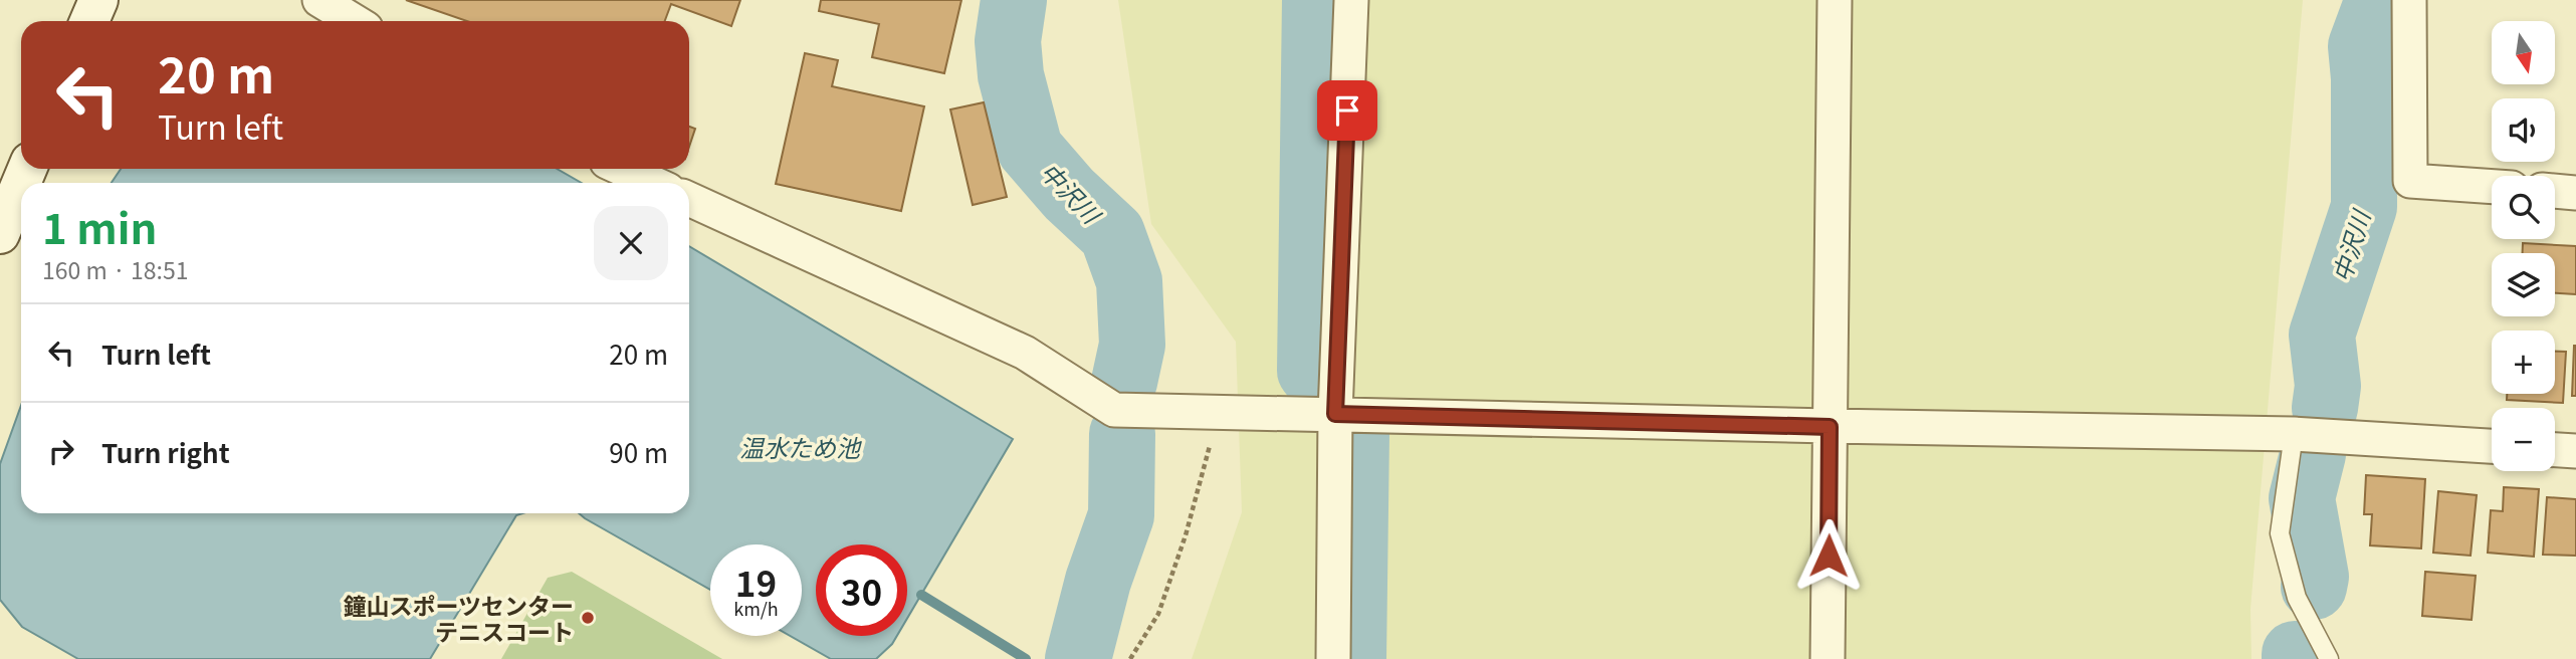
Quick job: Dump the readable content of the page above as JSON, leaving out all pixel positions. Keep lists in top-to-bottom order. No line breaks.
{"water":["中沢川","温水ため池"],"places":["鐘山スポーツセンター テニスコート"],"north":"bottom","page":{"map_buttons":["+","−"],"turn":["20 m","Turn left"],"heading":["1 min","160 m · 18:51"],"list":[{"name":"Turn left","value":"20 m"},{"name":"Turn right","value":"90 m"}],"speed":"19 km/h","limit":"30"}}
